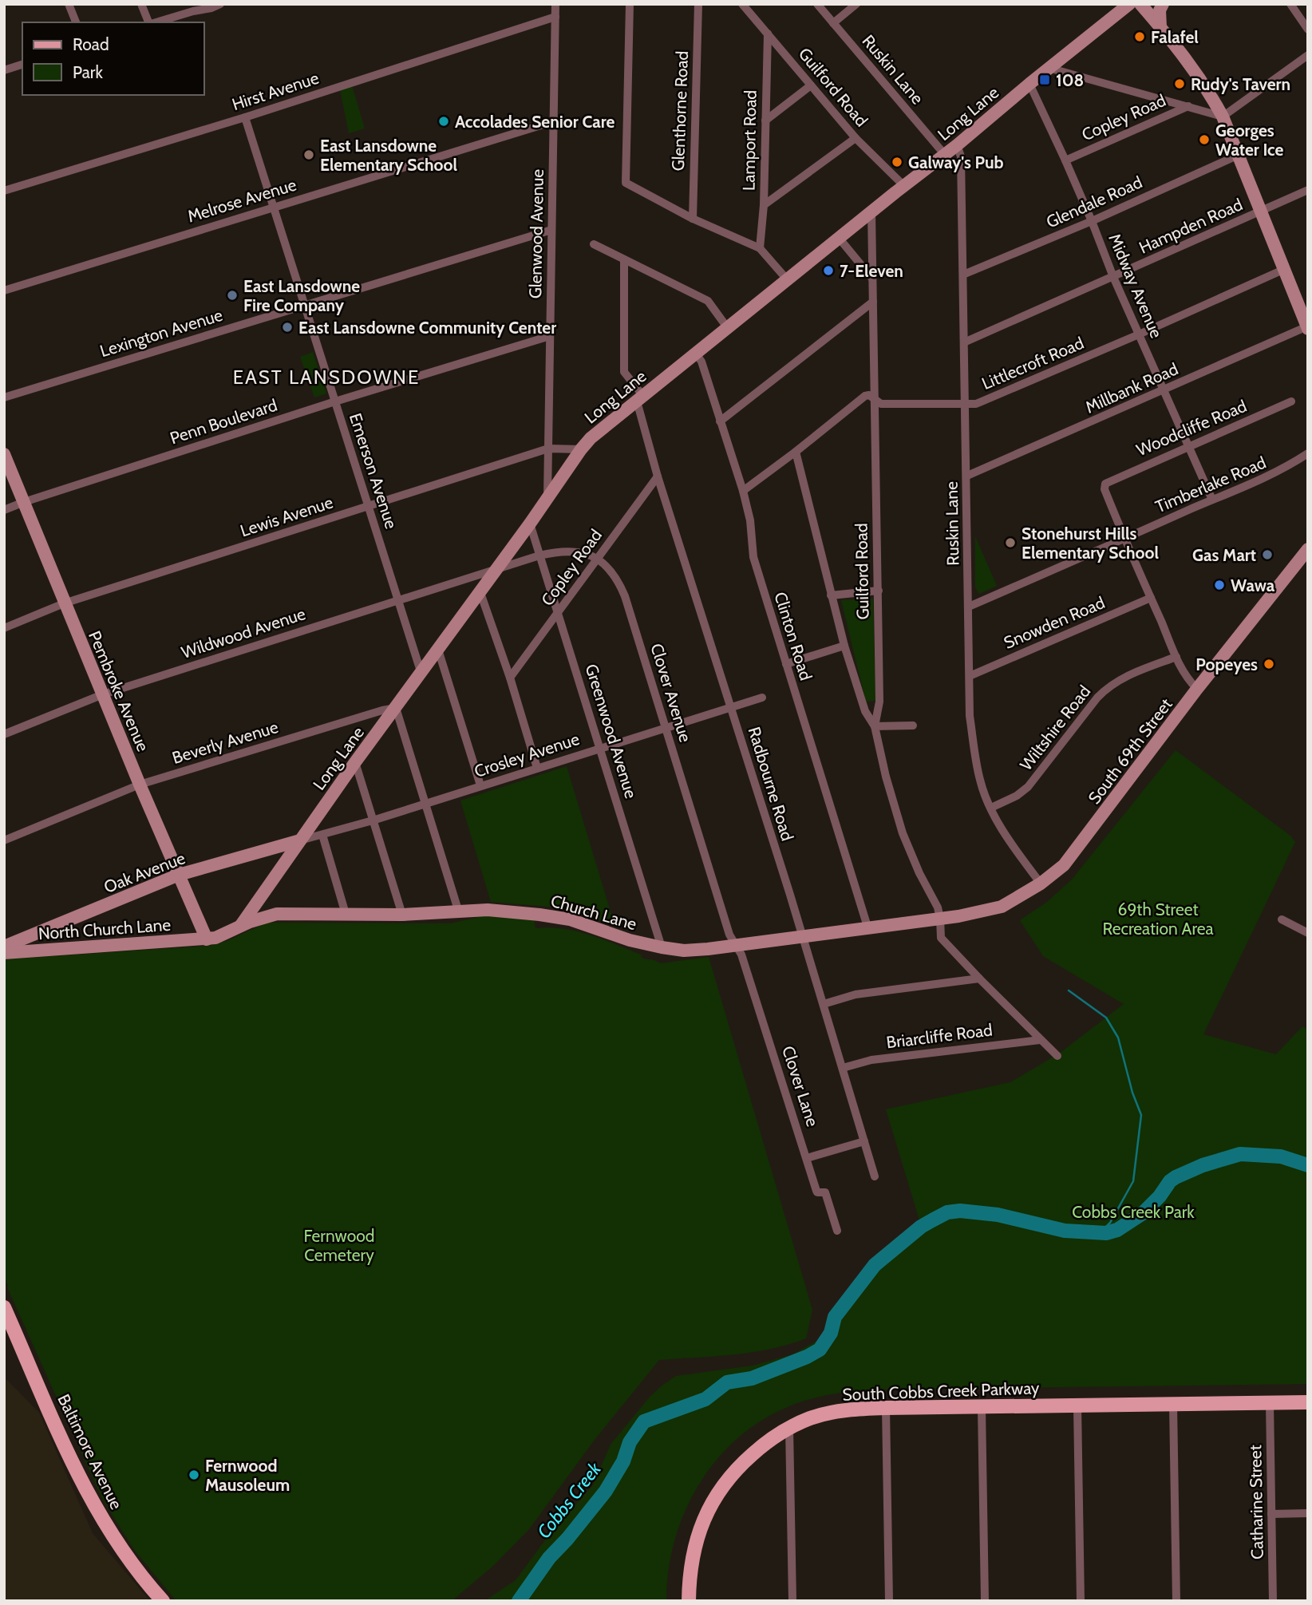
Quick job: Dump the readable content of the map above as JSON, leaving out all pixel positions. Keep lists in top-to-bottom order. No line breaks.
{"streets":{"main road":["South Cobbs Creek Parkway","Baltimore Avenue"],"street":["Ruskin Lane","Guilford Road","Hirst Avenue","Glenthorne Road","Long Lane","Copley Road","Lamport Road","Melrose Avenue","Glendale Road","Hampden Road","Glenwood Avenue","Midway Avenue","Lexington Avenue","Littlecroft Road","Millbank Road","Penn Boulevard","Woodcliffe Road","Emerson Avenue","Timberlake Road","Lewis Avenue","Snowden Road","Wildwood Avenue","Clinton Road","Pembroke Avenue","Clover Avenue","Wiltshire Road","Greenwood Avenue","Beverly Avenue","South 69th Street","Crosley Avenue","Radbourne Road","Oak Avenue","Church Lane","North Church Lane","Briarcliffe Road","Clover Lane","Catharine Street"]},"crossings":[["Ruskin Lane","Long Lane"],["Ruskin Lane","Glendale Road"],["Ruskin Lane","Hampden Road"],["Ruskin Lane","Littlecroft Road"],["Ruskin Lane","Millbank Road"],["Ruskin Lane","Timberlake Road"],["Ruskin Lane","Snowden Road"],["Ruskin Lane","Wiltshire Road"],["Ruskin Lane","South 69th Street"],["Guilford Road","Long Lane"],["Guilford Road","Lamport Road"],["Guilford Road","Littlecroft Road"],["Guilford Road","South 69th Street"],["Guilford Road","Church Lane"],["Guilford Road","Briarcliffe Road"],["Hirst Avenue","Glenwood Avenue"],["Hirst Avenue","Emerson Avenue"],["Long Lane","Glenwood Avenue"],["Long Lane","Midway Avenue"],["Long Lane","Emerson Avenue"],["Long Lane","Lewis Avenue"],["Long Lane","Wildwood Avenue"],["Long Lane","Clinton Road"],["Long Lane","Greenwood Avenue"],["Long Lane","Beverly Avenue"],["Long Lane","Crosley Avenue"],["Long Lane","Radbourne Road"],["Long Lane","Oak Avenue"],["Long Lane","Church Lane"],["Copley Road","Midway Avenue"],["Copley Road","Clover Avenue"],["Copley Road","Greenwood Avenue"],["Copley Road","Radbourne Road"],["Melrose Avenue","Glenwood Avenue"],["Melrose Avenue","Emerson Avenue"],["Glendale Road","Midway Avenue"],["Hampden Road","Midway Avenue"],["Glenwood Avenue","Lexington Avenue"],["Glenwood Avenue","Penn Boulevard"],["Glenwood Avenue","Lewis Avenue"],["Midway Avenue","Littlecroft Road"],["Midway Avenue","Millbank Road"],["Midway Avenue","Woodcliffe Road"],["Midway Avenue","Timberlake Road"],["Lexington Avenue","Emerson Avenue"],["Penn Boulevard","Emerson Avenue"],["Penn Boulevard","Pembroke Avenue"],["Woodcliffe Road","Timberlake Road"],["Emerson Avenue","Lewis Avenue"],["Emerson Avenue","Wildwood Avenue"],["Lewis Avenue","Pembroke Avenue"],["Wildwood Avenue","Pembroke Avenue"],["Clinton Road","Church Lane"],["Pembroke Avenue","Beverly Avenue"],["Pembroke Avenue","Oak Avenue"],["Pembroke Avenue","Church Lane"],["Pembroke Avenue","North Church Lane"],["Clover Avenue","Crosley Avenue"],["Clover Avenue","Church Lane"],["Clover Avenue","Clover Lane"],["Greenwood Avenue","Crosley Avenue"],["Greenwood Avenue","Church Lane"],["South 69th Street","Church Lane"],["Crosley Avenue","Radbourne Road"],["Crosley Avenue","Oak Avenue"],["Radbourne Road","Church Lane"],["Radbourne Road","Briarcliffe Road"],["Church Lane","North Church Lane"],["Church Lane","Clover Lane"],["South Cobbs Creek Parkway","Catharine Street"]],"districts":["EAST LANSDOWNE"],"water":["Cobbs Creek"],"parks":["69th Street Recreation Area","Cobbs Creek Park","Fernwood Cemetery"],"places":{"other":["Falafel","Rudy's Tavern","Accolades Senior Care","Georges Water Ice","East Lansdowne Elementary School","Galway's Pub","7-Eleven","East Lansdowne Fire Company","East Lansdowne Community Center","Stonehurst Hills Elementary School","Gas Mart","Wawa","Popeyes","Fernwood Mausoleum"],"transit":["108"]},"legend":["Road","Park"]}
